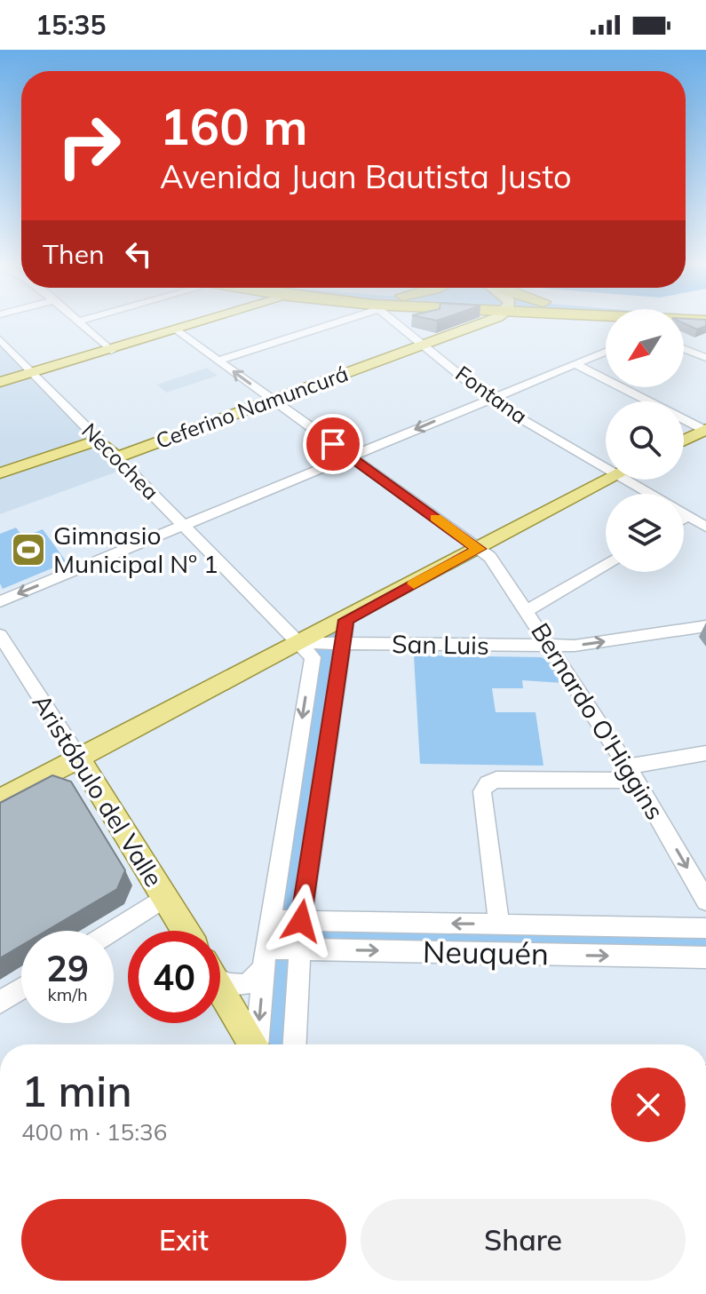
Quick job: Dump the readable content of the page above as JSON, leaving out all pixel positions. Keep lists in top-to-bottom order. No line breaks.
{"streets":{"main road":["Ceferino Namuncurá","Necochea","Aristóbulo del Valle"],"street":["Fontana","San Luis","Bernardo O'Higgins","Neuquén"]},"crossings":[["Fontana","Ceferino Namuncurá"],["Ceferino Namuncurá","Necochea"],["Ceferino Namuncurá","Bernardo O'Higgins"],["Necochea","San Luis"],["San Luis","Bernardo O'Higgins"]],"places":{"sports":["Gimnasio Municipal Nº 1"]},"north":"bottom left","page":{"status":"15:35","turn":["160 m","Avenida Juan Bautista Justo"],"then":"Then","speed":"29 km/h","limit":"40","heading":["1 min","400 m · 15:36"],"buttons":["Exit","Share"]}}
